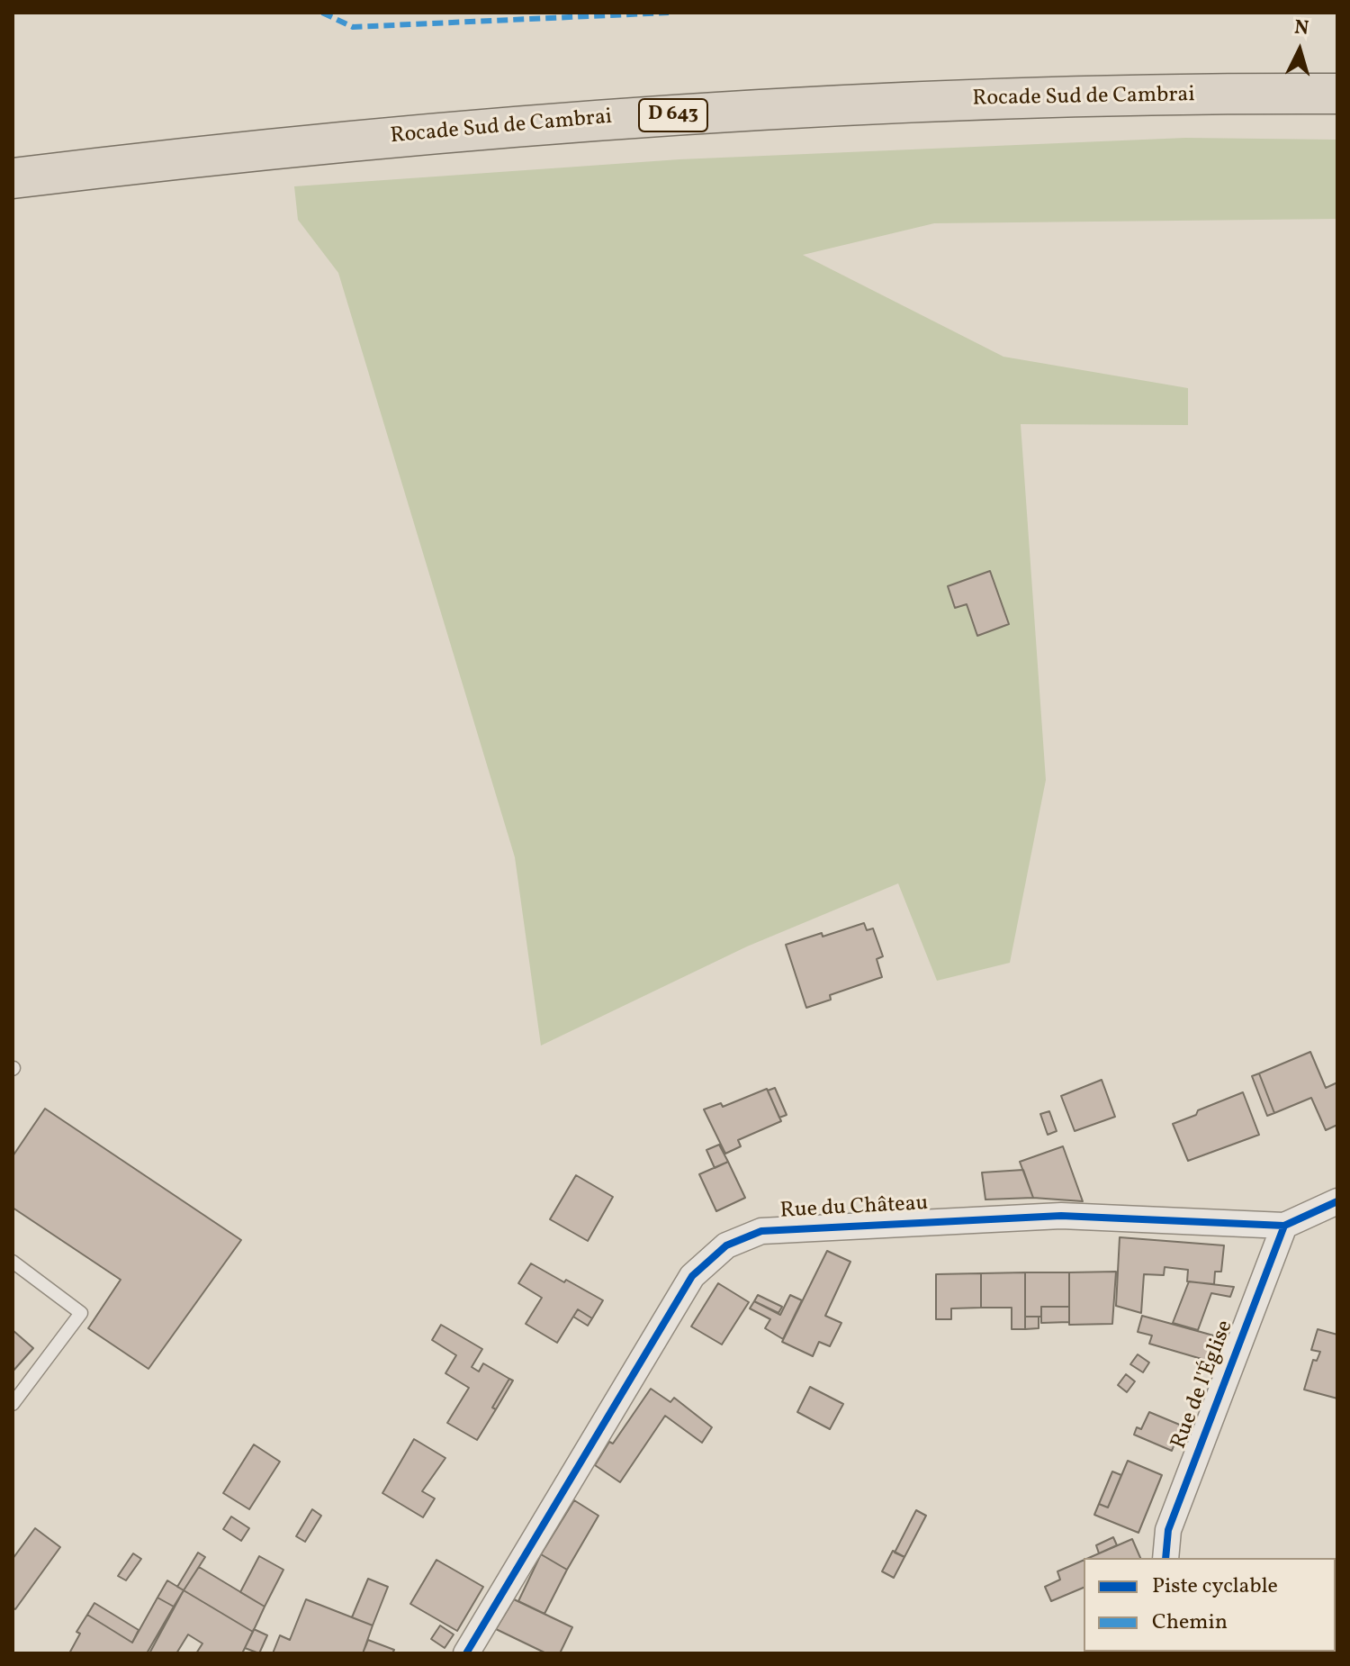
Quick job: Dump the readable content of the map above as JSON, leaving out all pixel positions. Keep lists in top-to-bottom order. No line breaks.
{"streets":{"highway":["Rocade Sud de Cambrai","D 643"],"street":["Rue du Château","Rue de l'Église"]},"crossings":[["Rue du Château","Rue de l'Église"]],"legend":["Piste cyclable","Chemin"],"north":"top"}
